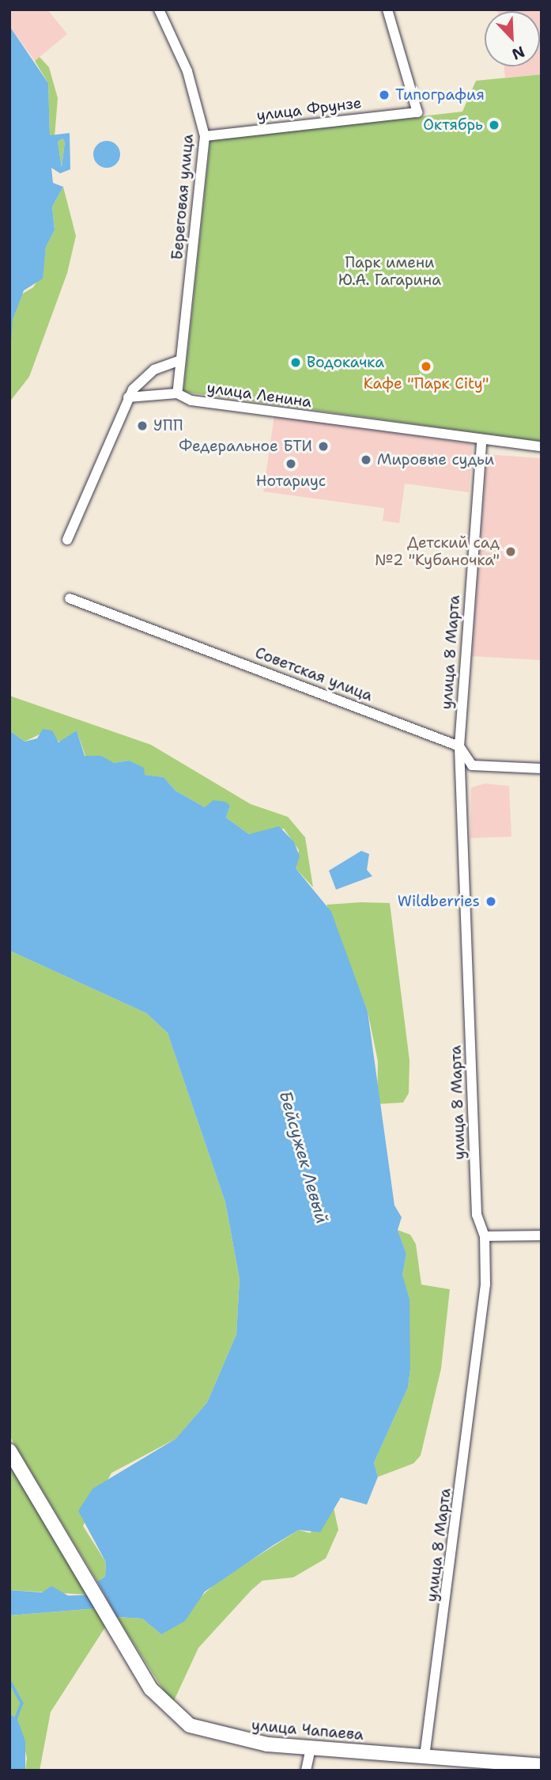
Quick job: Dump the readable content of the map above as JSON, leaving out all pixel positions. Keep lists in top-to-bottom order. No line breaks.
{"streets":{"street":["улица Фрунзе","Береговая улица","улица Ленина","улица 8 Марта","Советская улица","улица Чапаева"]},"crossings":[["улица Фрунзе","Береговая улица"],["Береговая улица","улица Ленина"],["улица Ленина","улица 8 Марта"],["улица 8 Марта","Советская улица"],["улица 8 Марта","улица Чапаева"]],"water":["Бейсужек Левый"],"parks":["Парк имени Ю.А. Гагарина"],"places":["Типография","Октябрь","Водокачка","Кафе \"Парк City\"","УПП","Федеральное БТИ","Мировые судьи","Нотариус","Детский сад №2 \"Кубаночка\"","Wildberries"],"north":"bottom right"}
